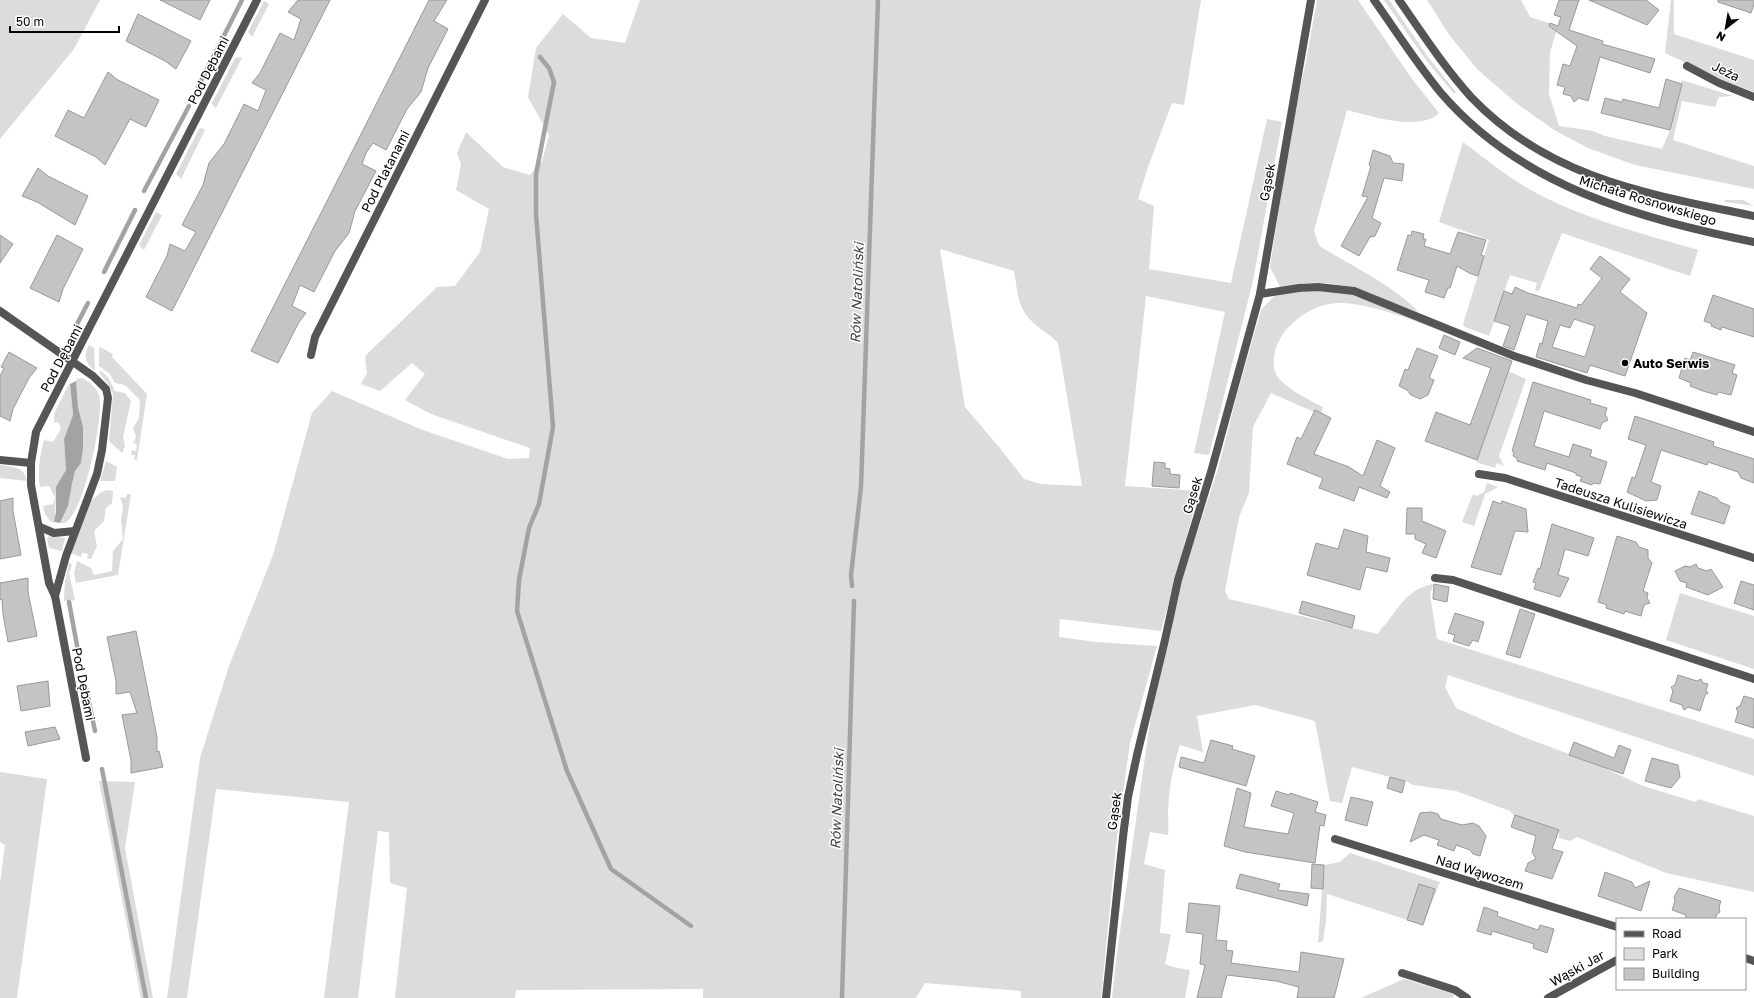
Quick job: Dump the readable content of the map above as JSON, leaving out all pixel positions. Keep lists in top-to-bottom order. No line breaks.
{"streets":{"street":["Pod Dębami","Jeża","Pod Platanami","Gąsek","Michała Rosnowskiego","Tadeusza Kulisiewicza","Nad Wąwozem","Wąski Jar"]},"water":["Rów Natoliński"],"places":["Auto Serwis"],"legend":["Road","Park","Building"],"scale_bar":"50 m","north":"bottom left"}
